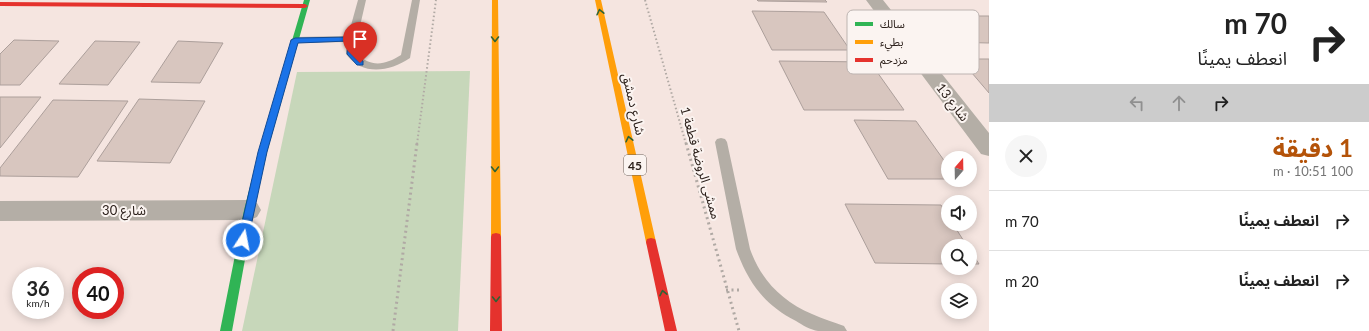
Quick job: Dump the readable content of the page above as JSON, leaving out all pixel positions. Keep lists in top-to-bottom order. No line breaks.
{"streets":{"main road":["شارع دمشق","45"],"street":["شارع 13","شارع 30"],"path":["ممشى الروضة قطعة 1"]},"one_way":["شارع دمشق"],"legend":["سالك","بطيء","مزدحم"],"north":"top","page":{"turn":["70 m","انعطف يمينًا"],"heading":["1 دقيقة","100 m · 10:51"],"list":[{"name":"انعطف يمينًا","value":"70 m"},{"name":"انعطف يمينًا","value":"20 m"}],"speed":"36 km/h","limit":"40"}}
